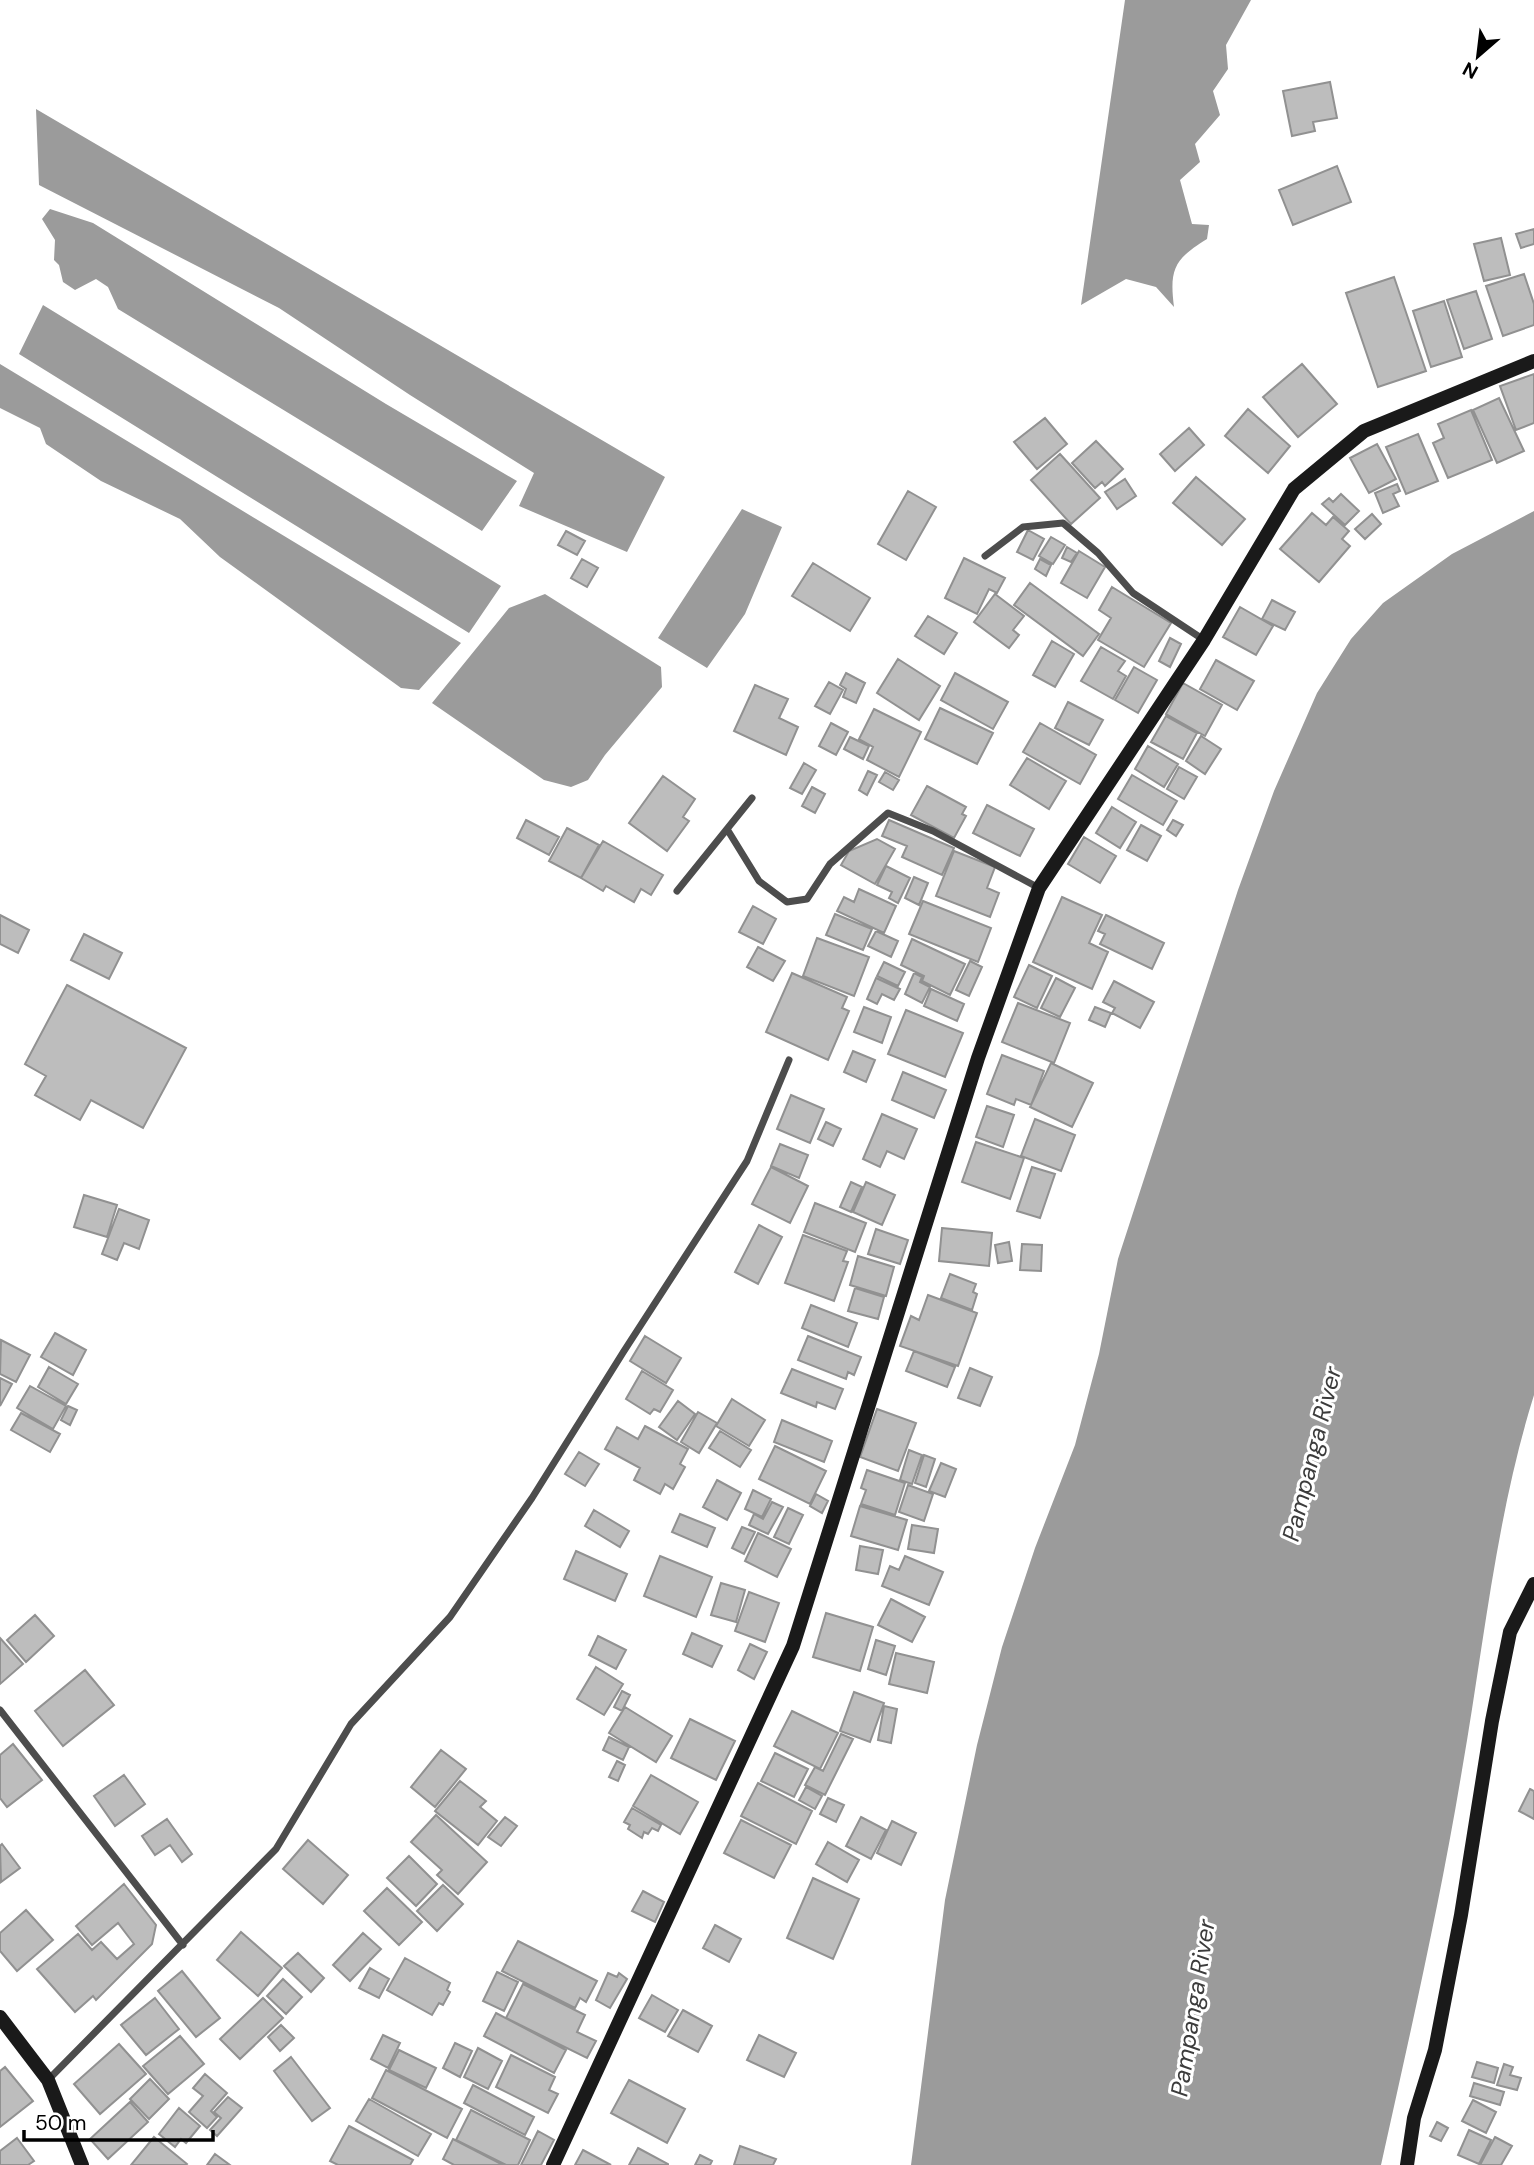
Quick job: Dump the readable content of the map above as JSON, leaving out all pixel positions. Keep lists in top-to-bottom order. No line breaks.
{"water":["Pampanga River"],"scale_bar":"50 m","north":"bottom left"}
